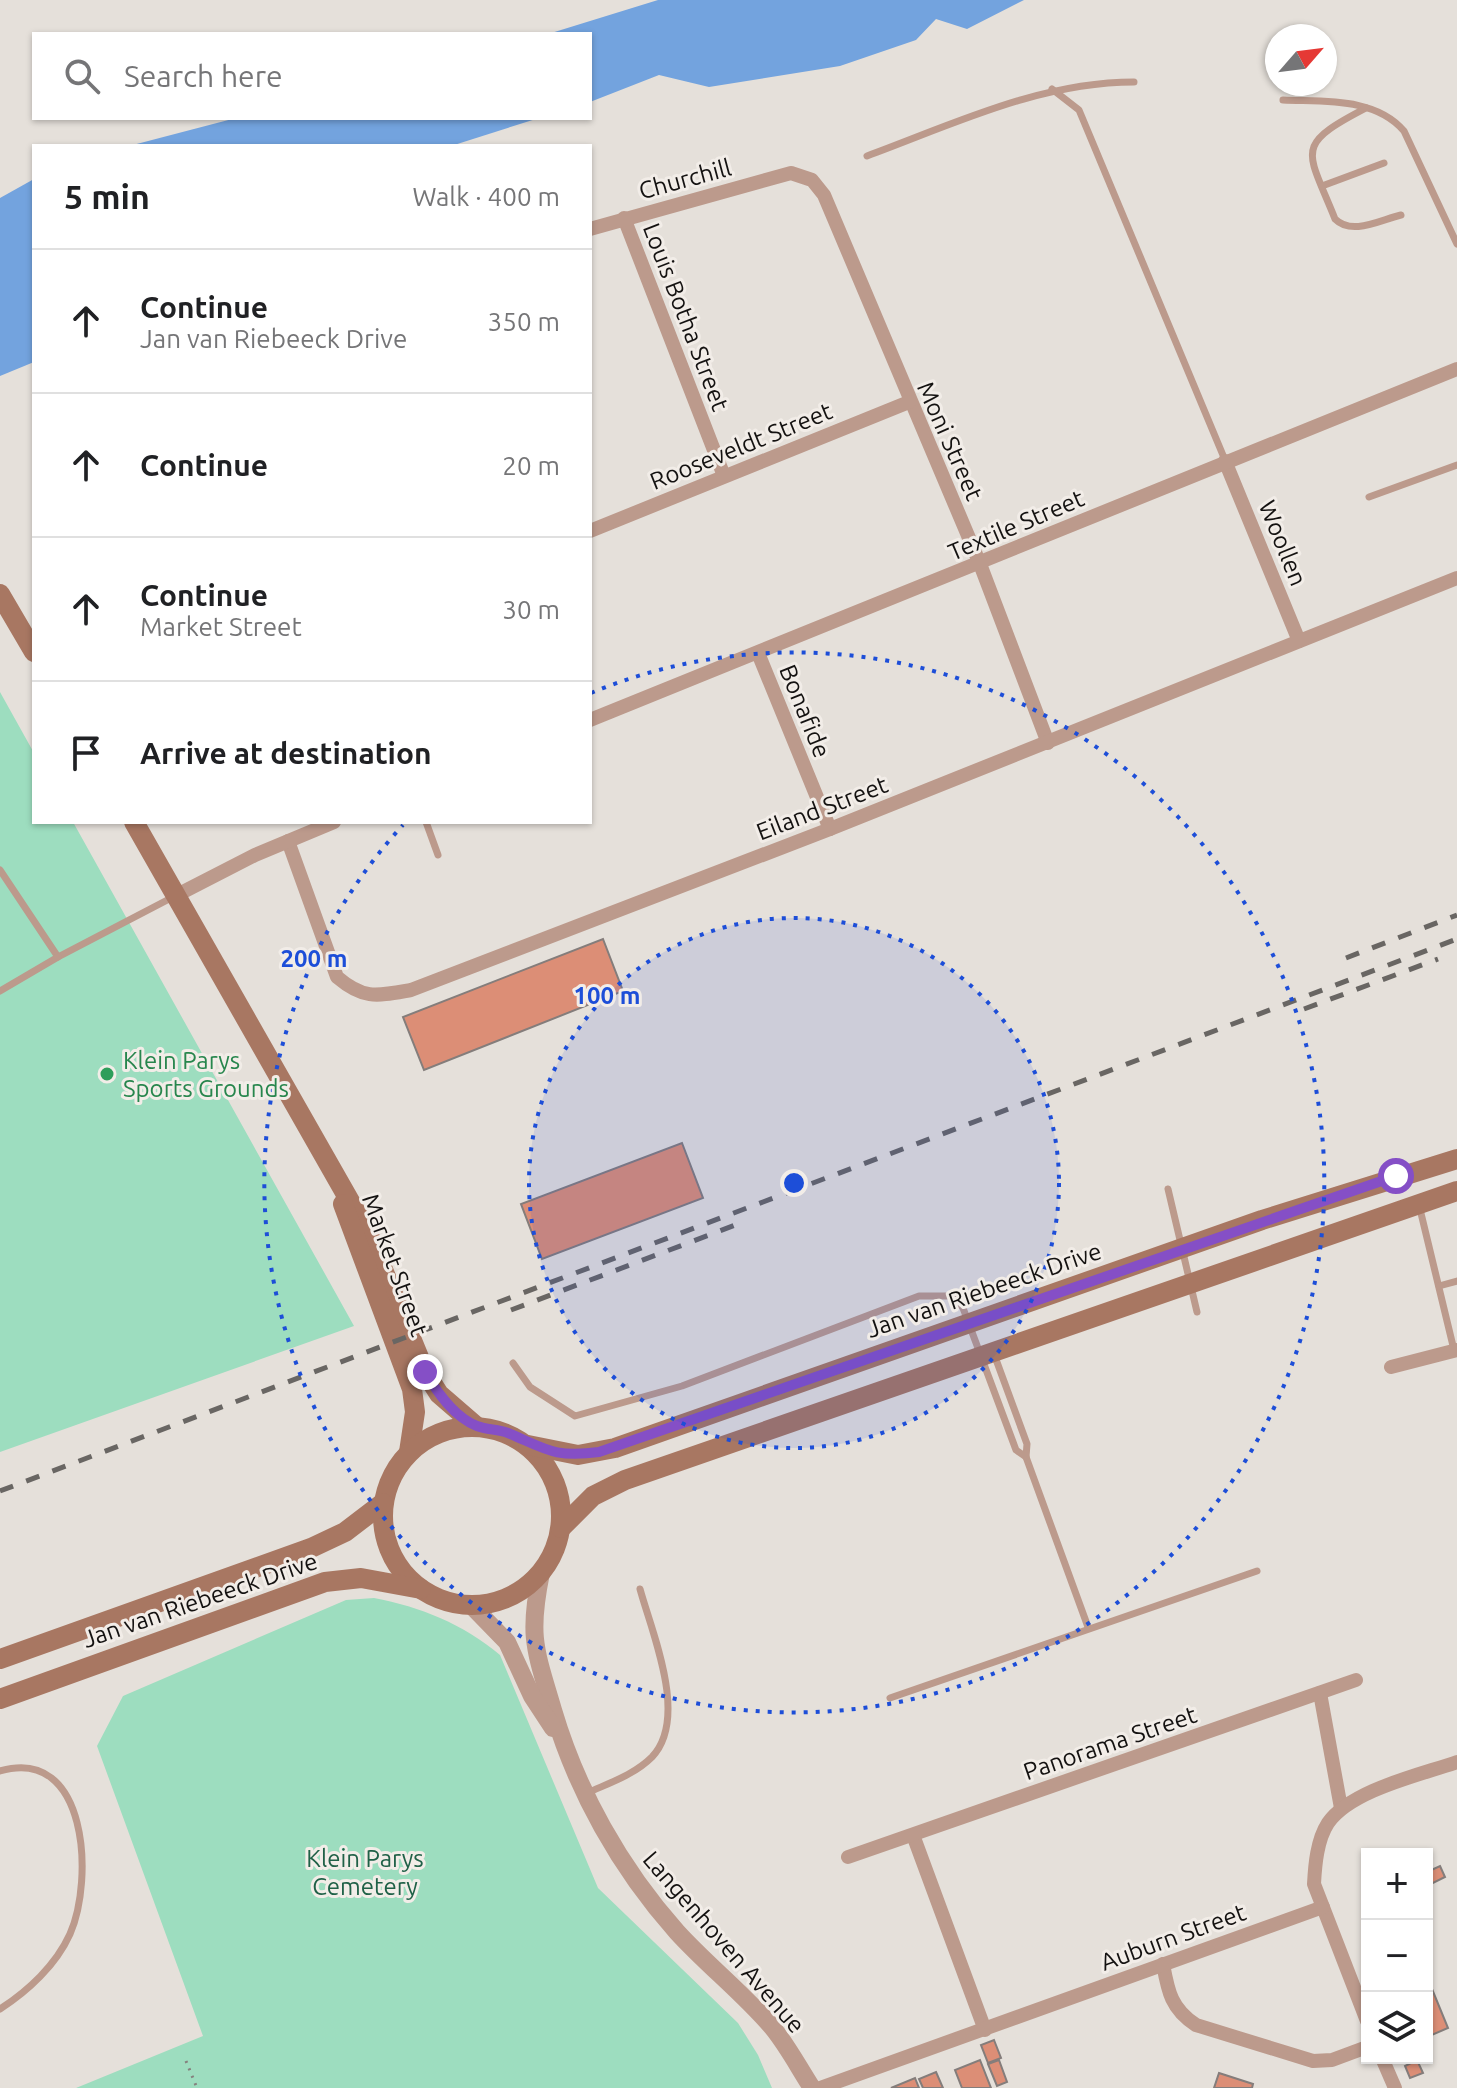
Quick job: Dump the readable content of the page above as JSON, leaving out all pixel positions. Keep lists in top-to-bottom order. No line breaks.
{"streets":{"main road":["Market Street","Jan van Riebeeck Drive"],"street":["Churchill","Louis Botha Street","Moni Street","Rooseveldt Street","Textile Street","Woollen","Bonafide","Eiland Street","Panorama Street","Auburn Street","Langenhoven Avenue"]},"crossings":[["Churchill","Louis Botha Street"],["Churchill","Moni Street"],["Louis Botha Street","Rooseveldt Street"],["Moni Street","Rooseveldt Street"],["Moni Street","Textile Street"],["Moni Street","Eiland Street"],["Textile Street","Woollen"],["Textile Street","Bonafide"],["Woollen","Eiland Street"],["Bonafide","Eiland Street"],["Market Street","Jan van Riebeeck Drive"],["Market Street","Langenhoven Avenue"],["Jan van Riebeeck Drive","Langenhoven Avenue"]],"parks":["Klein Parys Cemetery"],"places":["Klein Parys Sports Grounds"],"north":"top right","page":{"search":"Search here","heading":["5 min","Walk · 400 m"],"list":[["Continue","Jan van Riebeeck Drive","350 m"],["Continue","20 m"],["Continue","Market Street","30 m"],"Arrive at destination"],"map_buttons":["+","−"]},"rings":["200 m","100 m"]}
